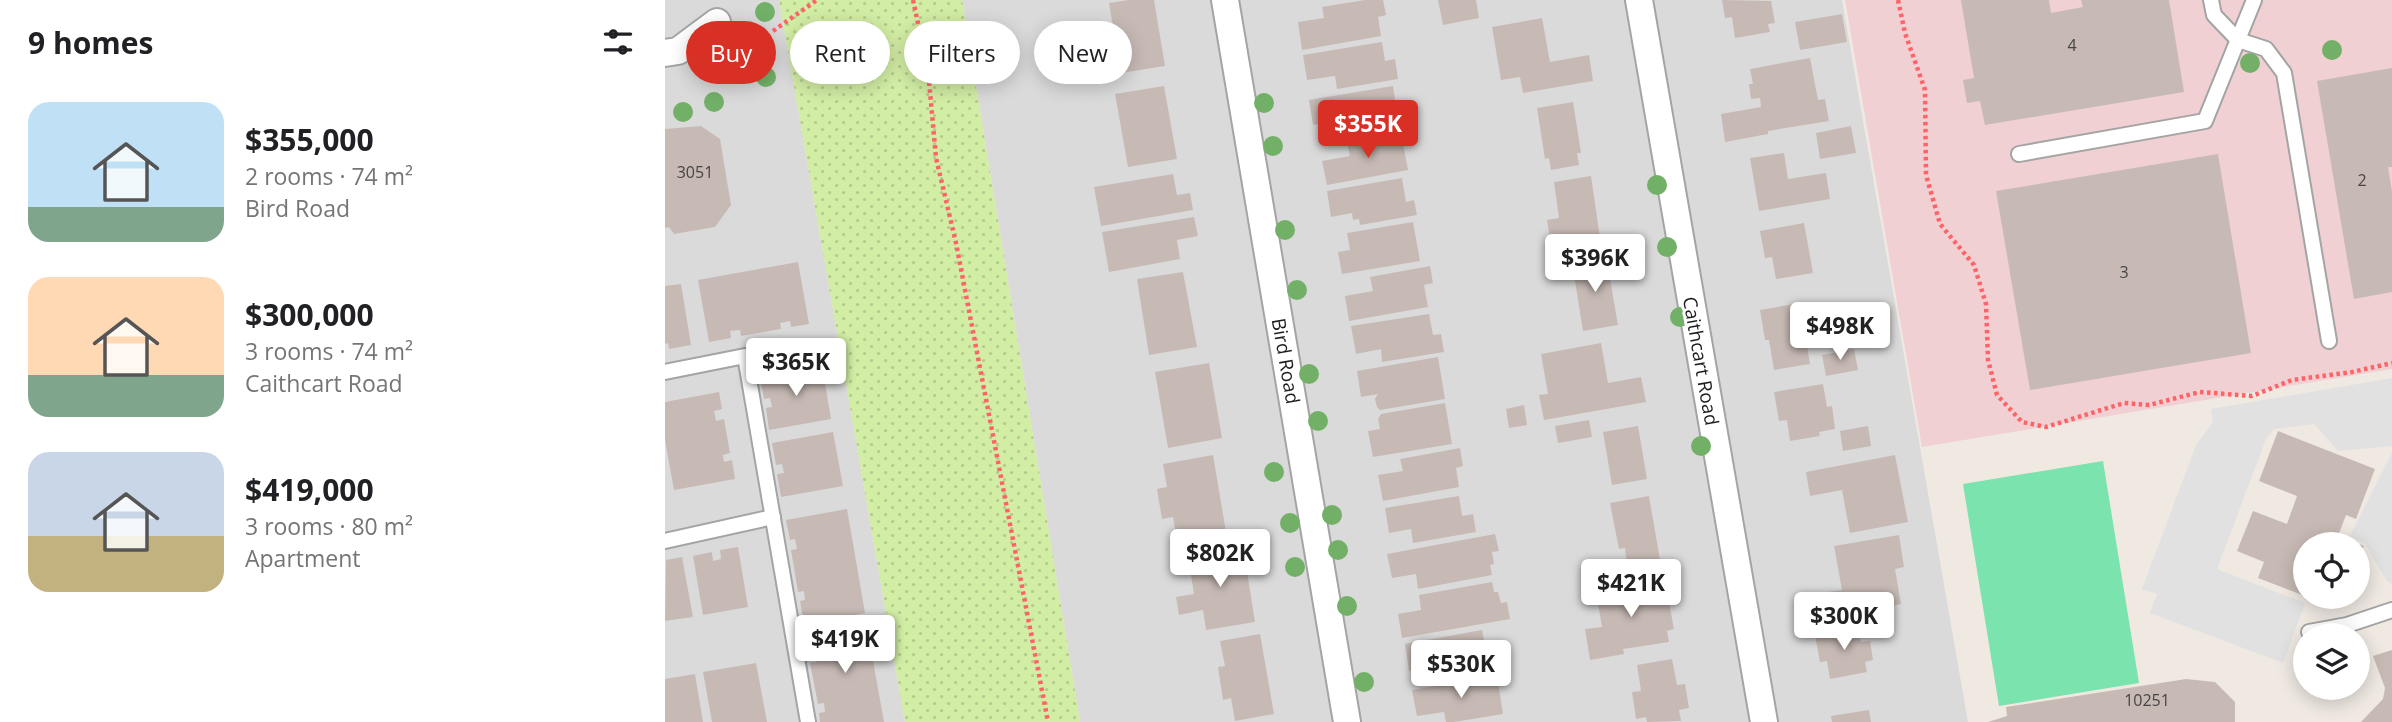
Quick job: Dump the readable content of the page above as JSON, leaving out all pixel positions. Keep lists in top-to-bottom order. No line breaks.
{"streets":{"street":["Bird Road","Caithcart Road"]},"house_numbers":["4","3051","2","3","10251"],"page":{"heading":"9 homes","chip":["Buy","Rent","Filters","New"],"list":[{"name":"$355,000","note":"2 rooms · 74 m² · Bird Road"},{"name":"$300,000","note":"3 rooms · 74 m² · Caithcart Road"},{"name":"$419,000","note":"3 rooms · 80 m² · Apartment"}],"price":["$355K","$396K","$498K","$365K","$802K","$421K","$300K","$419K","$530K"]}}
